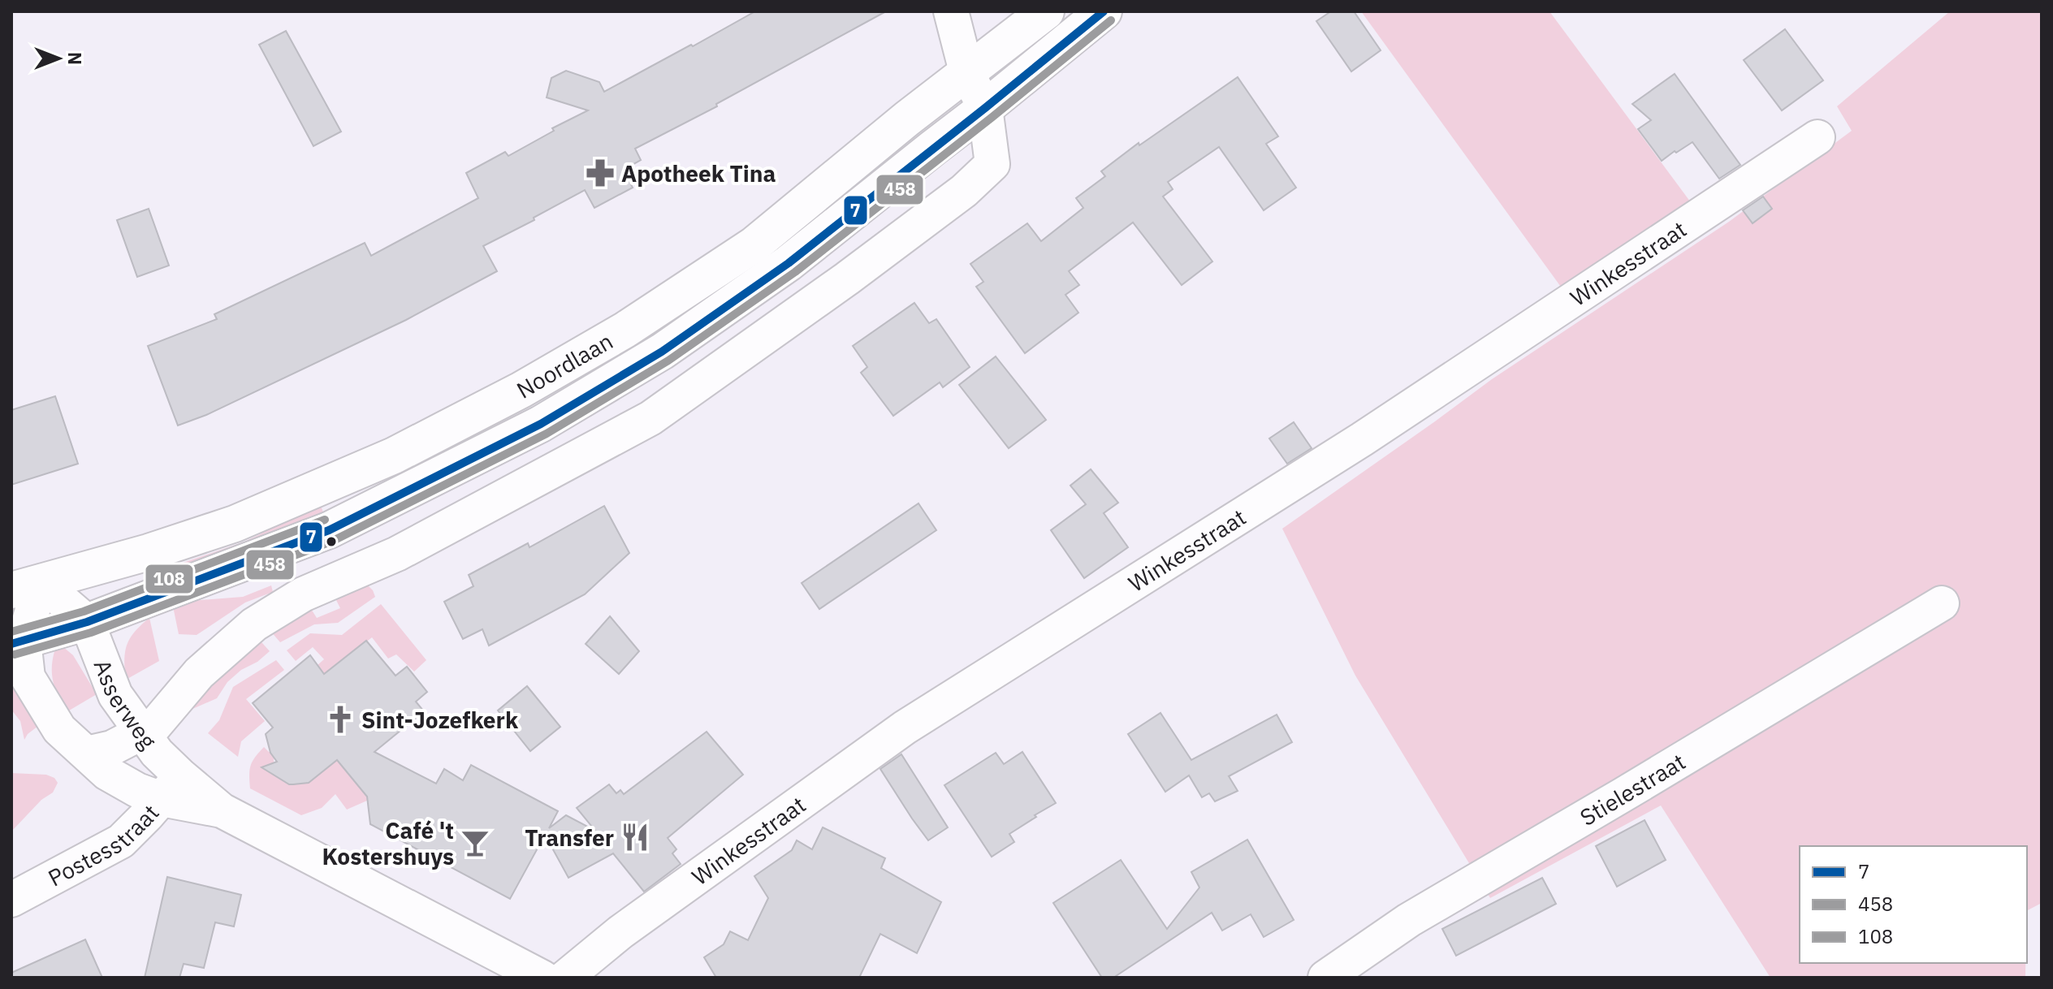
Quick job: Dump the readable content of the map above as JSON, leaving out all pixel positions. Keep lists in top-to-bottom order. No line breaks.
{"streets":{"main road":["Noordlaan"],"street":["Winkesstraat","Asserweg","Stielestraat","Postesstraat"]},"crossings":[["Noordlaan","Asserweg"],["Asserweg","Postesstraat"]],"places":{"pharmacy":["Apotheek Tina"],"church":["Sint-Jozefkerk"],"restaurant":["Transfer"],"bar":["Café 't Kostershuys"]},"lines":["transit line 7","transit line 458","transit line 108"],"legend":["7","458","108"],"north":"right"}
